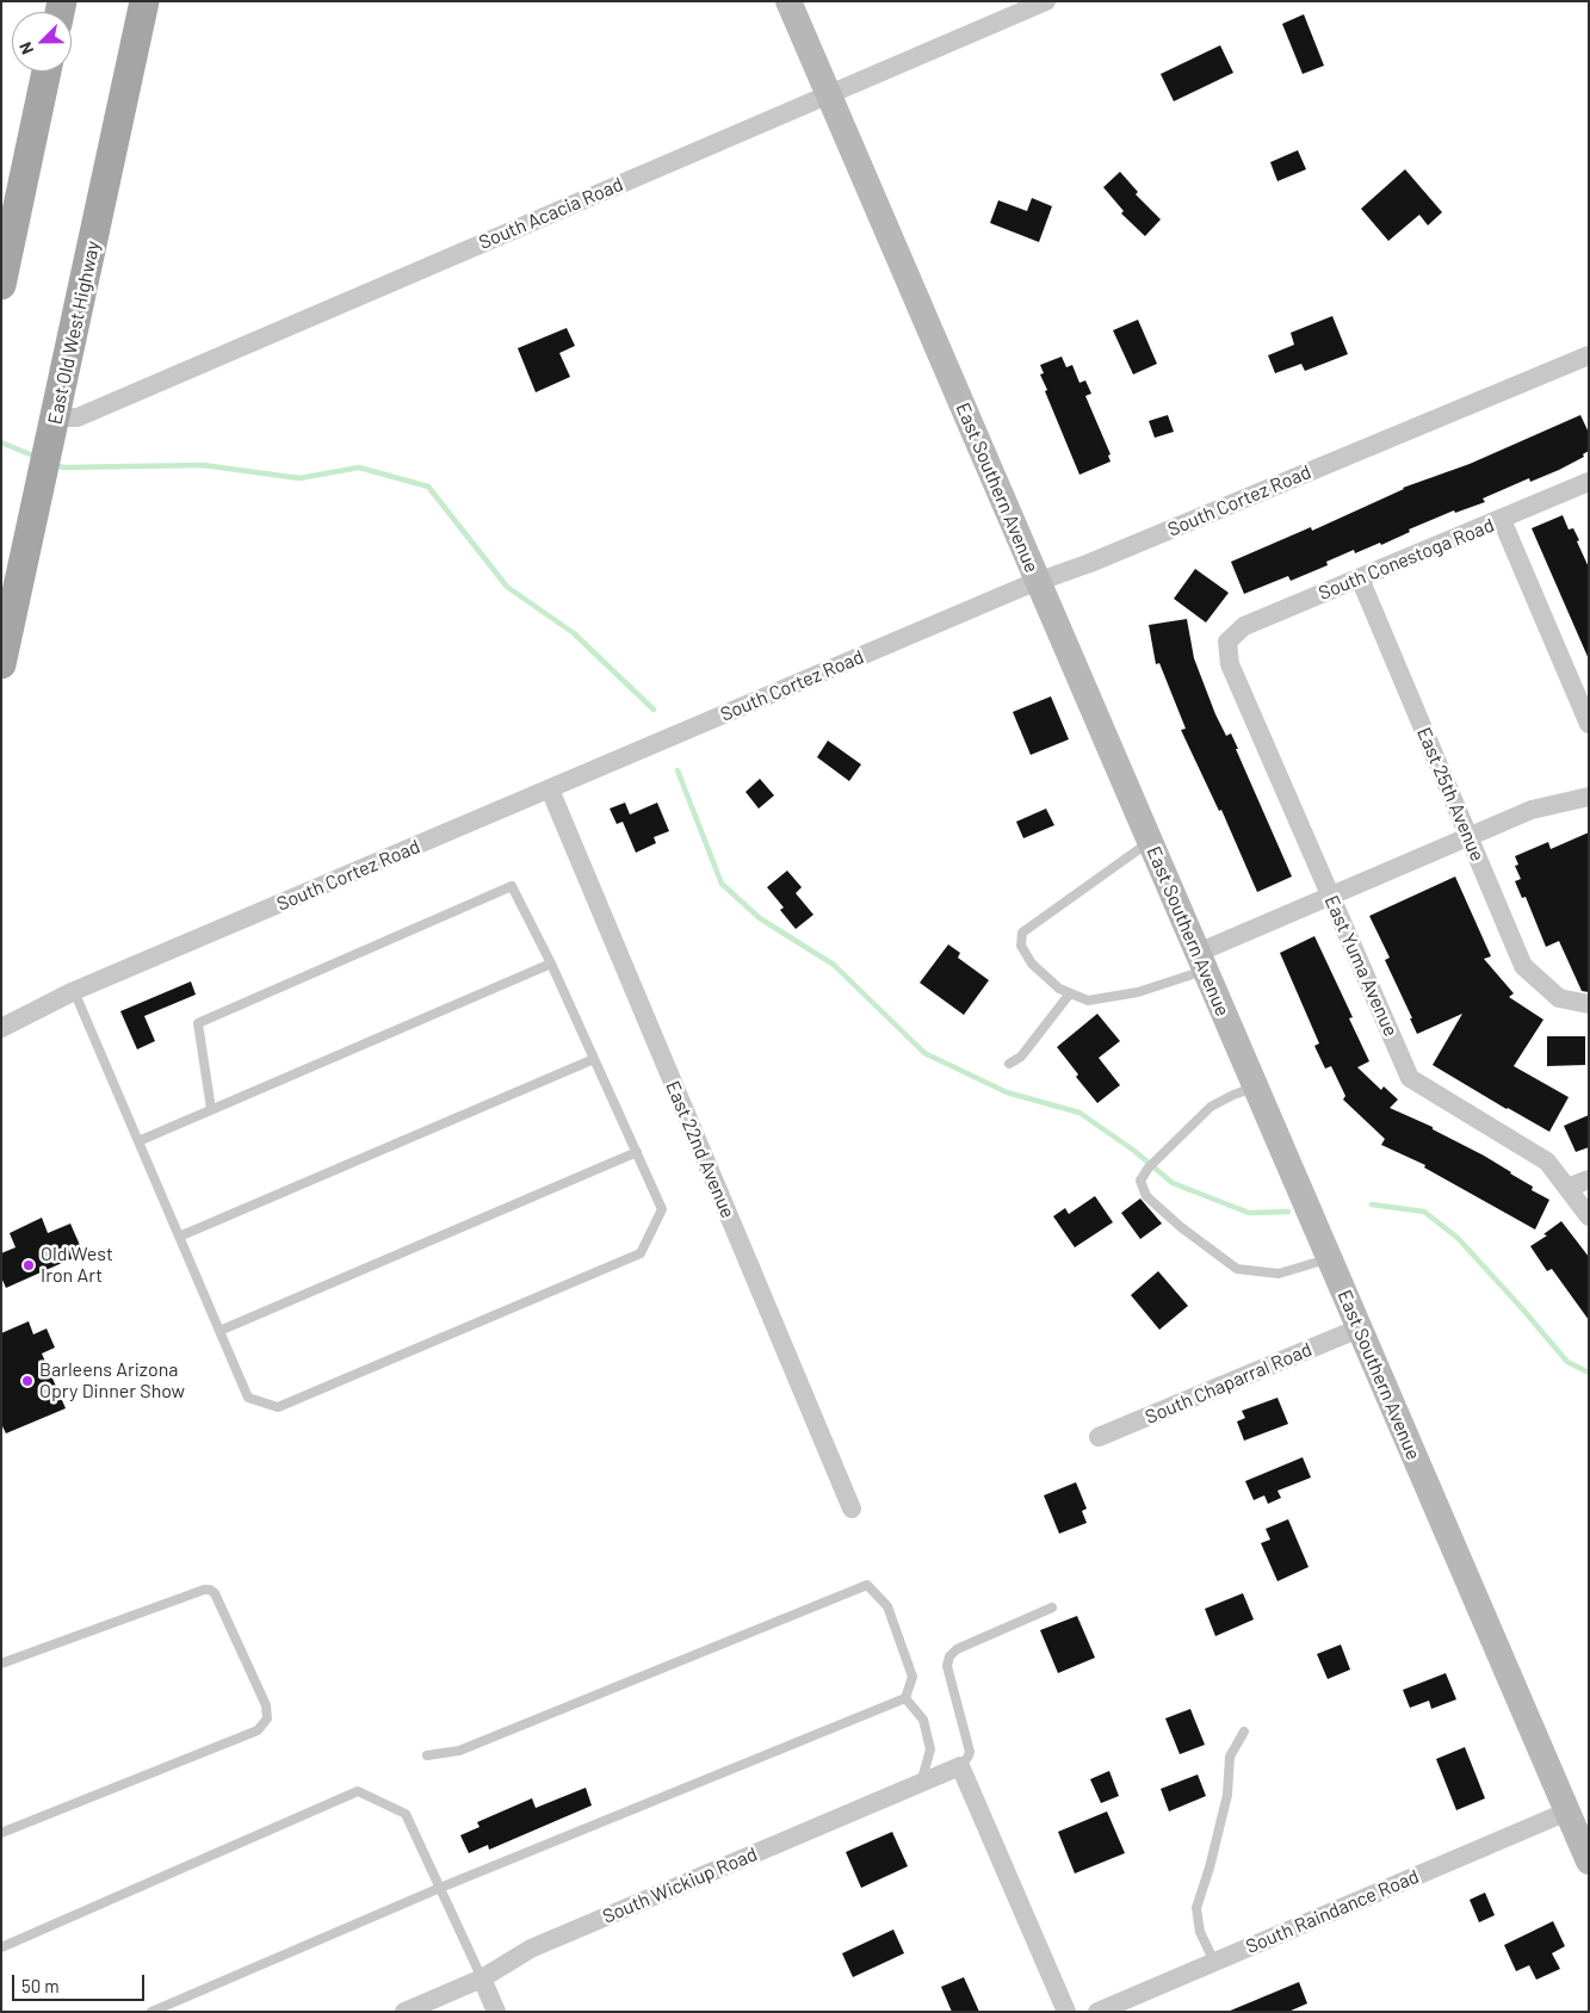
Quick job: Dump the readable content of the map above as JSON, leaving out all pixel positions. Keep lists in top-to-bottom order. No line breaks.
{"streets":{"main road":["East Old West Highway"],"street":["South Acacia Road","East Southern Avenue","South Cortez Road","South Conestoga Road","East 25th Avenue","East Yuma Avenue","East 22nd Avenue","South Chaparral Road","South Wickiup Road","South Raindance Road"]},"crossings":[["South Acacia Road","East Old West Highway"],["South Acacia Road","East Southern Avenue"],["East Southern Avenue","South Cortez Road"],["East Southern Avenue","South Chaparral Road"],["East Southern Avenue","South Raindance Road"],["South Cortez Road","East 22nd Avenue"],["South Conestoga Road","East 25th Avenue"],["South Conestoga Road","East Yuma Avenue"]],"places":["Old West Iron Art","Barleens Arizona Opry Dinner Show"],"scale_bar":"50 m","north":"bottom left"}
